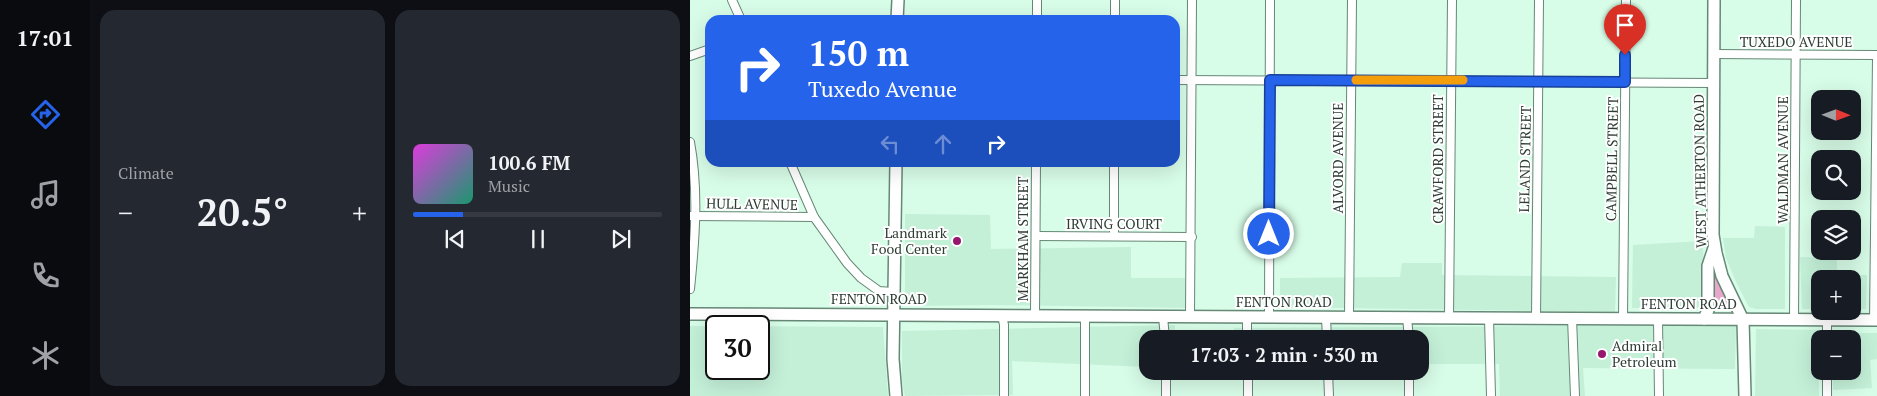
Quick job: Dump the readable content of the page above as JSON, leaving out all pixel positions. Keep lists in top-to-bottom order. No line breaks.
{"streets":{"street":["TUXEDO AVENUE","ALVORD AVENUE","CRAWFORD STREET","LELAND STREET","CAMPBELL STREET","WALDMAN AVENUE","WEST ATHERTON ROAD","HULL AVENUE","IRVING COURT","MARKHAM STREET","FENTON ROAD"]},"crossings":[["TUXEDO AVENUE","WALDMAN AVENUE"],["TUXEDO AVENUE","WEST ATHERTON ROAD"],["ALVORD AVENUE","FENTON ROAD"],["CRAWFORD STREET","FENTON ROAD"],["LELAND STREET","FENTON ROAD"],["CAMPBELL STREET","FENTON ROAD"],["WALDMAN AVENUE","FENTON ROAD"],["WEST ATHERTON ROAD","FENTON ROAD"],["IRVING COURT","MARKHAM STREET"],["MARKHAM STREET","FENTON ROAD"]],"places":["Landmark Food Center","Admiral Petroleum"],"north":"right","page":{"tabs":"17:01","tile":"Climate","turn":["150 m","Tuxedo Avenue"],"map_buttons":["+","−"],"song":["100.6 FM","Music"],"heat":["−","20.5°","+"],"limit":"30","trip":"17:03 · 2 min · 530 m"}}
